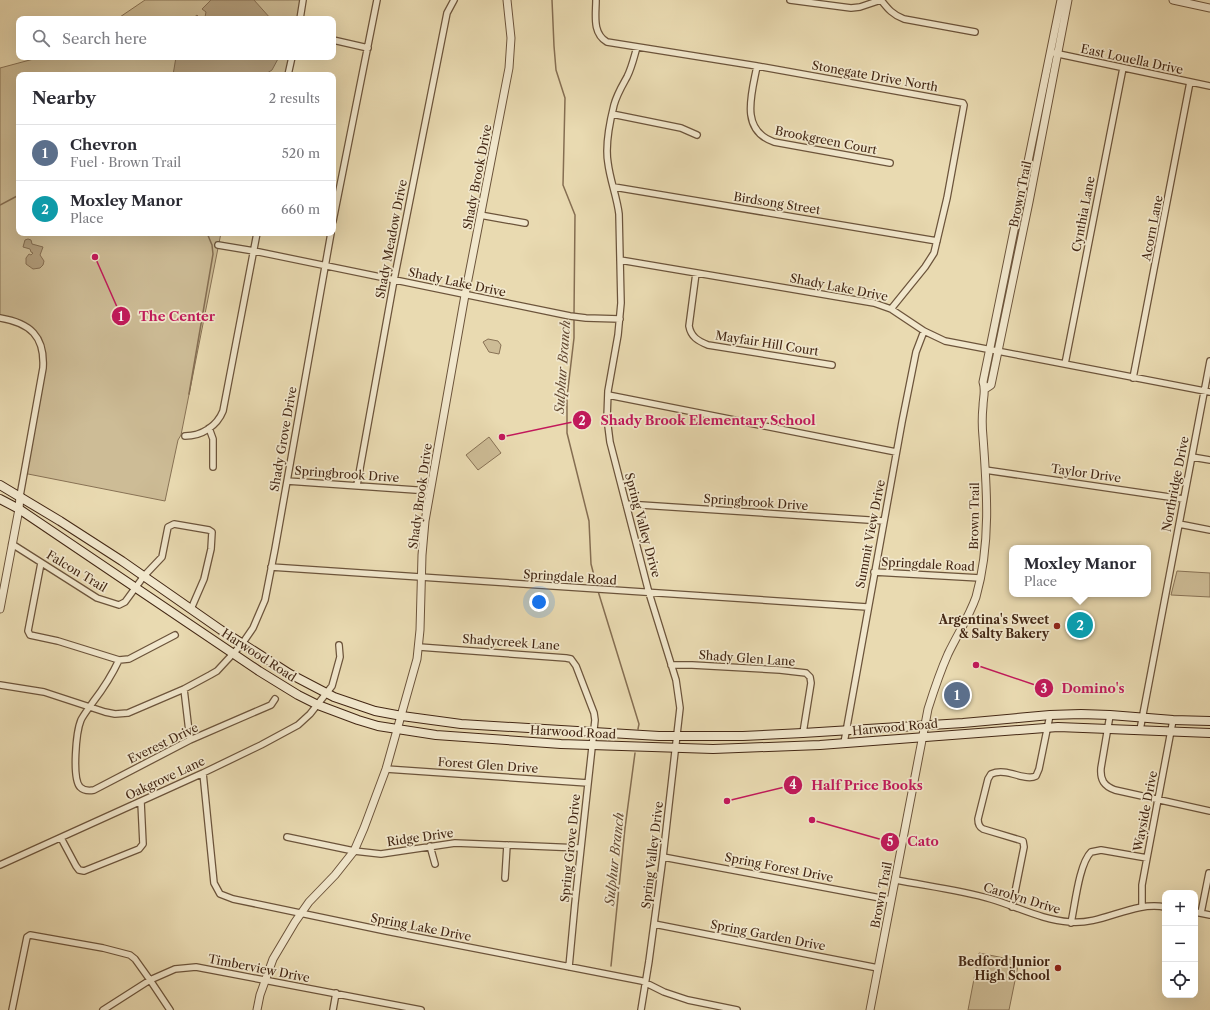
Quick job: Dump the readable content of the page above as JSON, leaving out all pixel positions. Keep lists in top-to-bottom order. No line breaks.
{"streets":{"main road":["Harwood Road"],"street":["East Louella Drive","Stonegate Drive North","Brookgreen Court","Shady Brook Drive","Brown Trail","Birdsong Street","Cynthia Lane","Acorn Lane","Shady Meadow Drive","Shady Lake Drive","Mayfair Hill Court","Shady Grove Drive","Taylor Drive","Springbrook Drive","Northridge Drive","Spring Valley Drive","Summit View Drive","Springdale Road","Falcon Trail","Shadycreek Lane","Shady Glen Lane","Everest Drive","Forest Glen Drive","Oakgrove Lane","Wayside Drive","Ridge Drive","Spring Grove Drive","Spring Forest Drive","Carolyn Drive","Spring Lake Drive","Spring Garden Drive","Timberview Drive"]},"crossings":[["East Louella Drive","Brown Trail"],["East Louella Drive","Cynthia Lane"],["East Louella Drive","Acorn Lane"],["Stonegate Drive North","Brookgreen Court"],["Stonegate Drive North","Birdsong Street"],["Stonegate Drive North","Shady Lake Drive"],["Stonegate Drive North","Spring Valley Drive"],["Shady Brook Drive","Shady Lake Drive"],["Shady Brook Drive","Springbrook Drive"],["Shady Brook Drive","Springdale Road"],["Shady Brook Drive","Shadycreek Lane"],["Shady Brook Drive","Harwood Road"],["Shady Brook Drive","Forest Glen Drive"],["Shady Brook Drive","Ridge Drive"],["Shady Brook Drive","Spring Lake Drive"],["Shady Brook Drive","Timberview Drive"],["Brown Trail","Shady Lake Drive"],["Brown Trail","Taylor Drive"],["Brown Trail","Springdale Road"],["Brown Trail","Harwood Road"],["Brown Trail","Spring Forest Drive"],["Brown Trail","Carolyn Drive"],["Brown Trail","Spring Garden Drive"],["Birdsong Street","Spring Valley Drive"],["Cynthia Lane","Shady Lake Drive"],["Acorn Lane","Shady Lake Drive"],["Shady Meadow Drive","Shady Lake Drive"],["Shady Meadow Drive","Springbrook Drive"],["Shady Lake Drive","Mayfair Hill Court"],["Shady Lake Drive","Shady Grove Drive"],["Shady Lake Drive","Northridge Drive"],["Shady Lake Drive","Spring Valley Drive"],["Shady Lake Drive","Summit View Drive"],["Shady Grove Drive","Springbrook Drive"],["Shady Grove Drive","Springdale Road"],["Shady Grove Drive","Harwood Road"],["Shady Grove Drive","Everest Drive"],["Taylor Drive","Northridge Drive"],["Springbrook Drive","Spring Valley Drive"],["Springbrook Drive","Summit View Drive"],["Northridge Drive","Harwood Road"],["Spring Valley Drive","Springdale Road"],["Spring Valley Drive","Harwood Road"],["Spring Valley Drive","Shady Glen Lane"],["Spring Valley Drive","Spring Forest Drive"],["Spring Valley Drive","Spring Lake Drive"],["Spring Valley Drive","Spring Garden Drive"],["Summit View Drive","Springdale Road"],["Summit View Drive","Harwood Road"],["Falcon Trail","Harwood Road"],["Shadycreek Lane","Harwood Road"],["Shadycreek Lane","Spring Grove Drive"],["Harwood Road","Shady Glen Lane"],["Harwood Road","Oakgrove Lane"],["Harwood Road","Wayside Drive"],["Harwood Road","Spring Grove Drive"],["Forest Glen Drive","Spring Grove Drive"],["Oakgrove Lane","Spring Lake Drive"],["Wayside Drive","Carolyn Drive"],["Ridge Drive","Spring Grove Drive"],["Spring Grove Drive","Spring Lake Drive"]],"water":["Sulphur Branch"],"places":["The Center","Shady Brook Elementary School","Argentina's Sweet & Salty Bakery","Domino's","Half Price Books","Cato","Bedford Junior High School"],"page":{"search":"Search here","heading":["Nearby","2 results"],"list":[{"mark":"1","name":"Chevron","note":"Fuel · Brown Trail","value":"520 m"},{"mark":"2","name":"Moxley Manor","note":"Place","value":"660 m"}],"popup":["Moxley Manor","Place"],"pins":["2","1"],"map_buttons":["+","−"]}}
